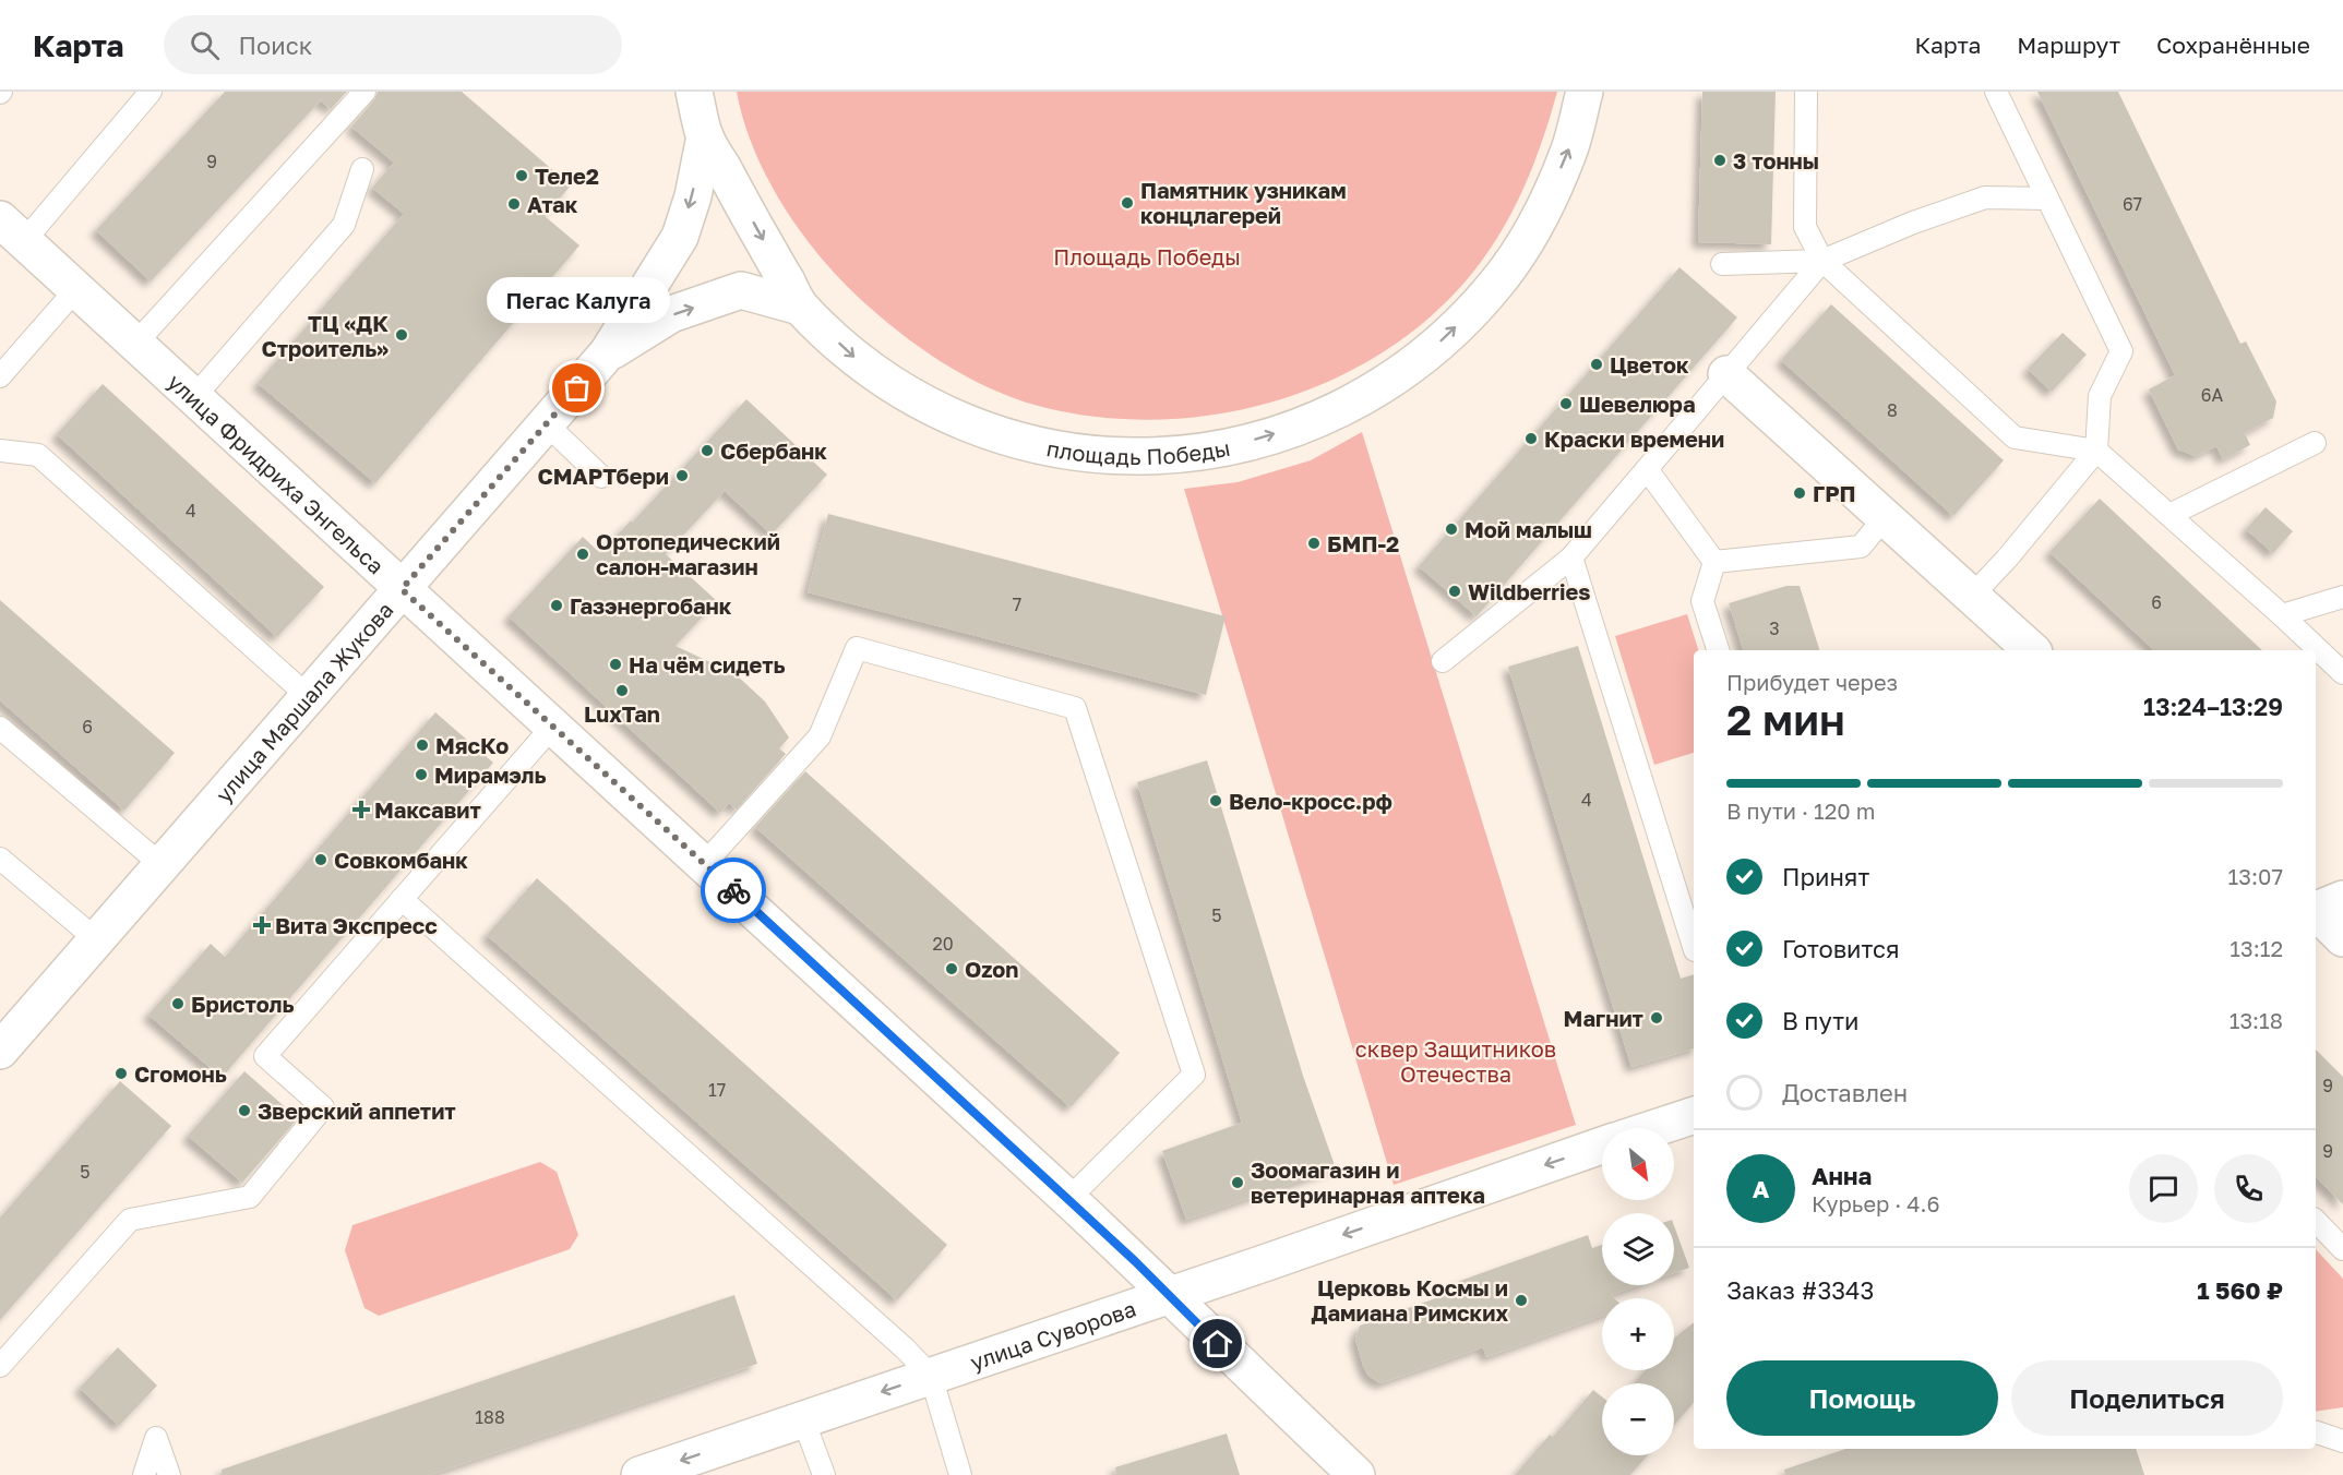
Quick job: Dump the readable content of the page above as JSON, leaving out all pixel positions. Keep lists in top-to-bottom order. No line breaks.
{"streets":{"street":["площадь Победы","улица Фридриха Энгельса","улица Маршала Жукова","улица Суворова"]},"crossings":[["улица Фридриха Энгельса","улица Маршала Жукова"],["улица Фридриха Энгельса","улица Суворова"]],"one_way":["улица Суворова"],"parks":["Площадь Победы","сквер Защитников Отечества"],"places":{"other":["3 тонны","Теле2","Памятник узникам концлагерей","Атак","ТЦ «ДК Строитель»","Цветок","Пегас Калуга","Шевелюра","Краски времени","Сбербанк","СМАРТбери","ГРП","Мой малыш","БМП-2","Ортопедический салон-магазин","Wildberries","Газэнергобанк","На чём сидеть","LuxTan","МясКо","Мирамэль","Вело-кросс.рф","Совкомбанк","Ozon","Бристоль","Магнит","Сгомонь","Зверский аппетит","Зоомагазин и ветеринарная аптека","Церковь Космы и Дамиана Римских"],"health":["Максавит","Вита Экспресс"]},"house_numbers":["9","67","6А","8","4","6","7","3","6","4","5","20","9","17","9","5","188"],"north":"bottom right","page":{"header":"Карта","search":"Поиск","nav":["Карта","Маршрут","Сохранённые"],"bubble":"Пегас Калуга","heading":["2 мин","Прибудет через","13:24–13:29"],"panel":["Анна","Курьер · 4.6","Заказ #3343","1 560 ₽"],"bar":"В пути · 120 m","list":[["Принят","13:07"],["Готовится","13:12"],["В пути","13:18"],"Доставлен"],"map_buttons":["+","−"],"round":"А","buttons":["Помощь","Поделиться"]}}
